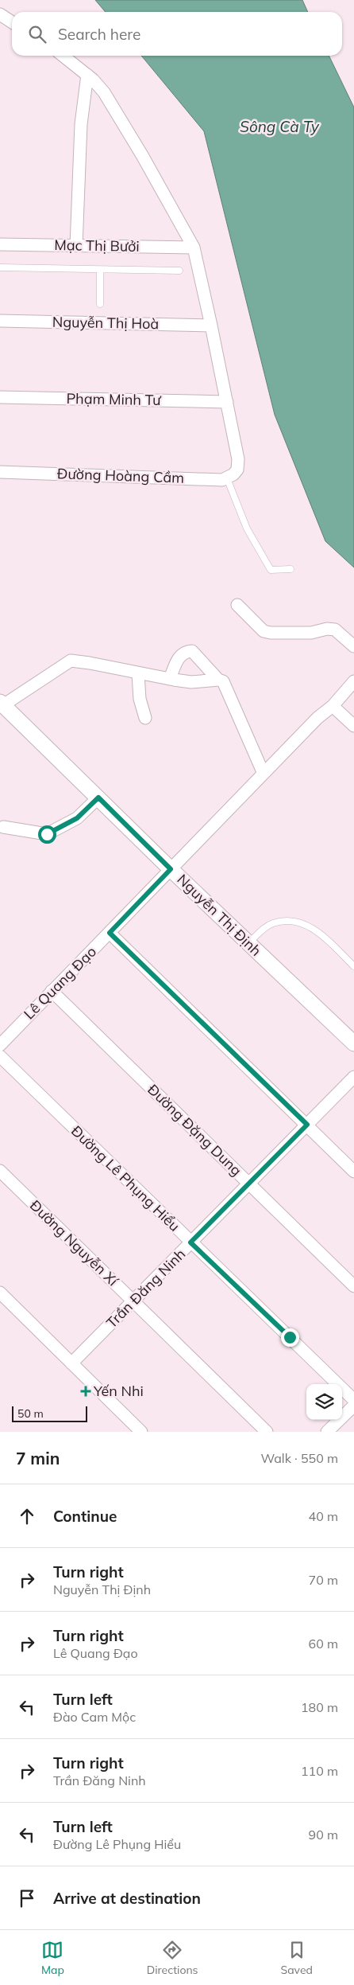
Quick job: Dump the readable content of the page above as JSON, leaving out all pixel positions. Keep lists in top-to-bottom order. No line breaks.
{"streets":{"street":["Mạc Thị Bưởi","Nguyễn Thị Hoà","Phạm Minh Tư","Đường Hoàng Cầm","Nguyễn Thị Định","Lê Quang Đạo","Đường Đặng Dung","Đường Lê Phụng Hiểu","Đường Nguyễn Xí","Trần Đăng Ninh"]},"crossings":[["Nguyễn Thị Định","Lê Quang Đạo"],["Lê Quang Đạo","Đường Đặng Dung"],["Đường Đặng Dung","Trần Đăng Ninh"],["Đường Lê Phụng Hiểu","Trần Đăng Ninh"],["Đường Nguyễn Xí","Trần Đăng Ninh"]],"water":["Sông Cà Ty"],"places":{"health":["Yến Nhi"]},"scale_bar":"50 m","page":{"search":"Search here","scale":"50 m","heading":["7 min","Walk · 550 m"],"list":[["Continue","40 m"],["Turn right","Nguyễn Thị Định","70 m"],["Turn right","Lê Quang Đạo","60 m"],["Turn left","Đào Cam Mộc","180 m"],["Turn right","Trần Đăng Ninh","110 m"],["Turn left","Đường Lê Phụng Hiểu","90 m"],"Arrive at destination"],"nav":["Map","Directions","Saved"]}}
